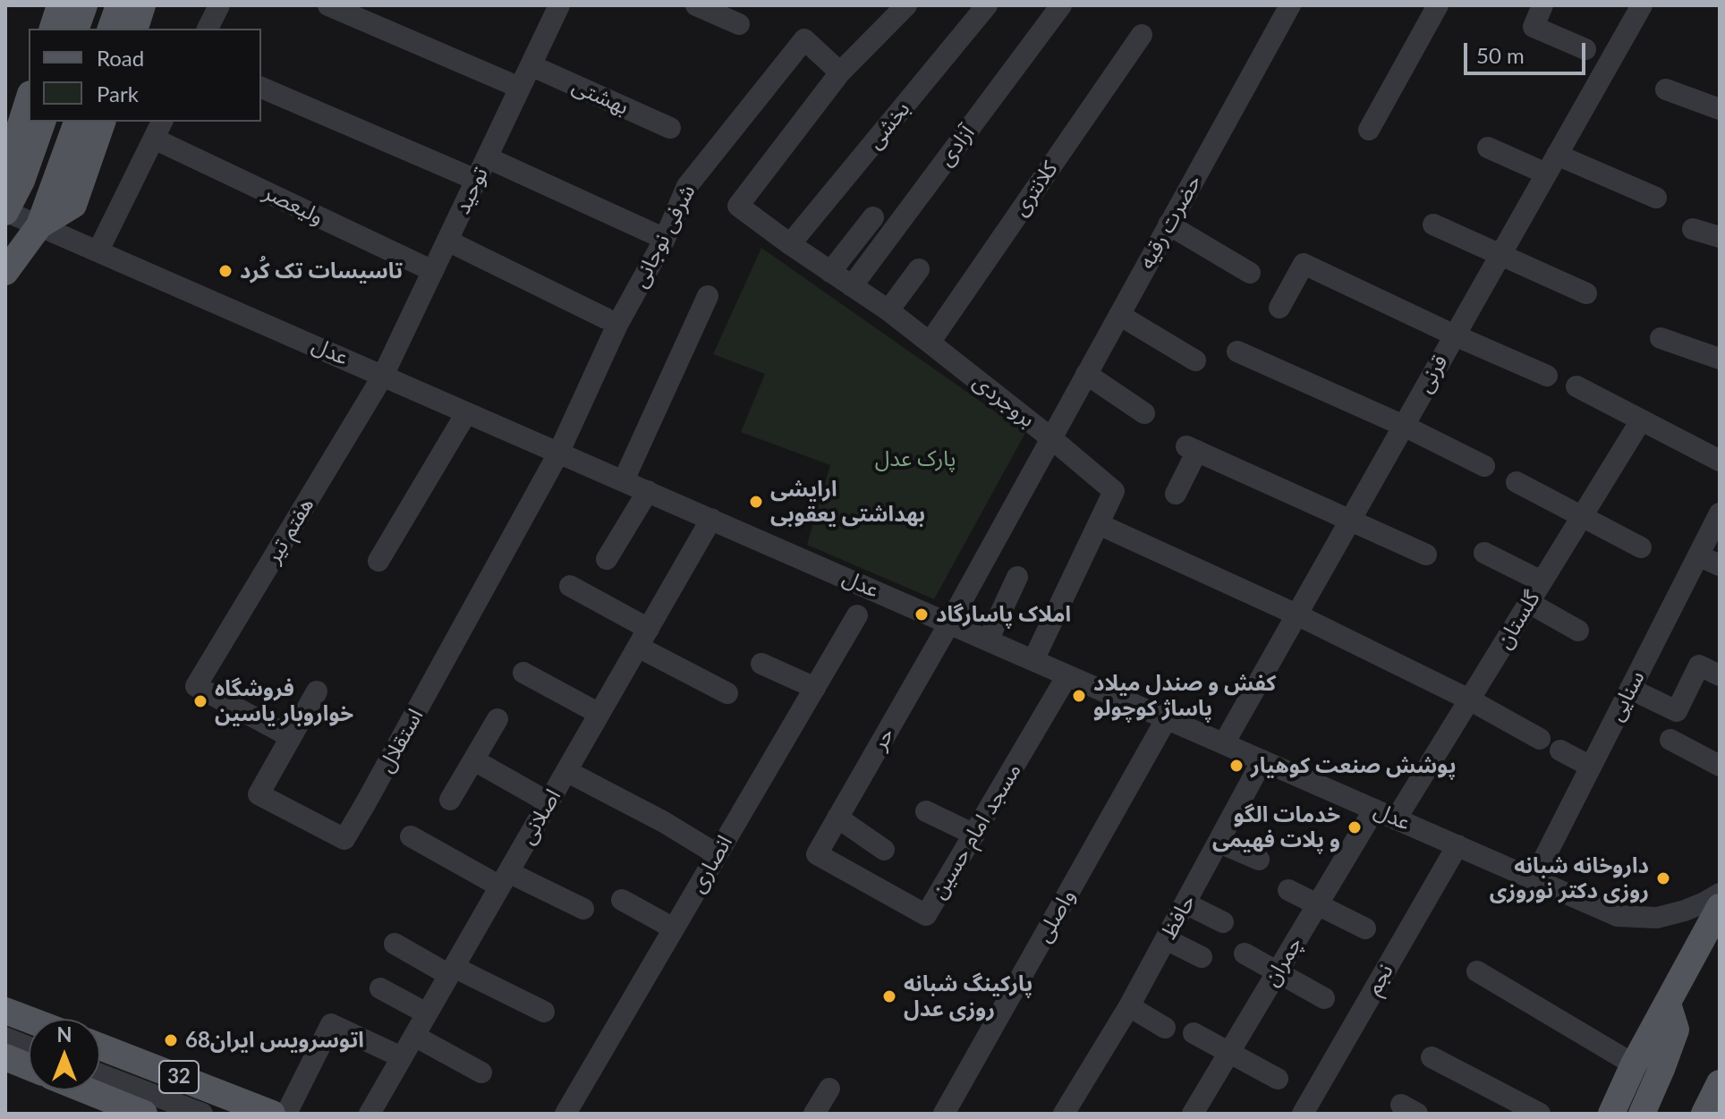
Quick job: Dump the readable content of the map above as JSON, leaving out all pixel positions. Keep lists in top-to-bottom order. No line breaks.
{"streets":{"main road":["32"],"street":["بهشتی","بخشی","آزادی","کلانتری","توحید","ولیعصر","حضرت رقیه","شرفی نوجانی","عدل","قرنی","بروجردی","هفتم تیر","گلستان","سنایی","حر","استقلال","اصلانی","مسجد امام حسین","انصاری","واصلی","حافظ","چمران","نجم"]},"crossings":[["بهشتی","توحید"],["بخشی","بروجردی"],["آزادی","بروجردی"],["کلانتری","بروجردی"],["توحید","ولیعصر"],["توحید","عدل"],["توحید","هفتم تیر"],["حضرت رقیه","بروجردی"],["حضرت رقیه","حر"],["شرفی نوجانی","عدل"],["شرفی نوجانی","بروجردی"],["شرفی نوجانی","استقلال"],["عدل","قرنی"],["عدل","بروجردی"],["عدل","هفتم تیر"],["عدل","گلستان"],["عدل","سنایی"],["عدل","حر"],["عدل","استقلال"],["عدل","اصلانی"],["عدل","مسجد امام حسین"],["عدل","واصلی"],["عدل","حافظ"],["عدل","چمران"],["عدل","نجم"],["بروجردی","حر"],["هفتم تیر","استقلال"],["حر","مسجد امام حسین"]],"parks":["پارک عدل"],"places":["تاسیسات تک کُرد","ارایشی بهداشتی یعقوبی","املاک پاسارگاد","کفش و صندل میلاد پاساژ کوچولو","فروشگاه خواروبار یاسین","پوشش صنعت کوهیار","خدمات الگو و پلات فهیمی","داروخانه شبانه روزی دکتر نوروزی","پارکینگ شبانه روزی عدل","اتوسرویس ایران68"],"legend":["Road","Park"],"scale_bar":"50 m","north":"top"}
